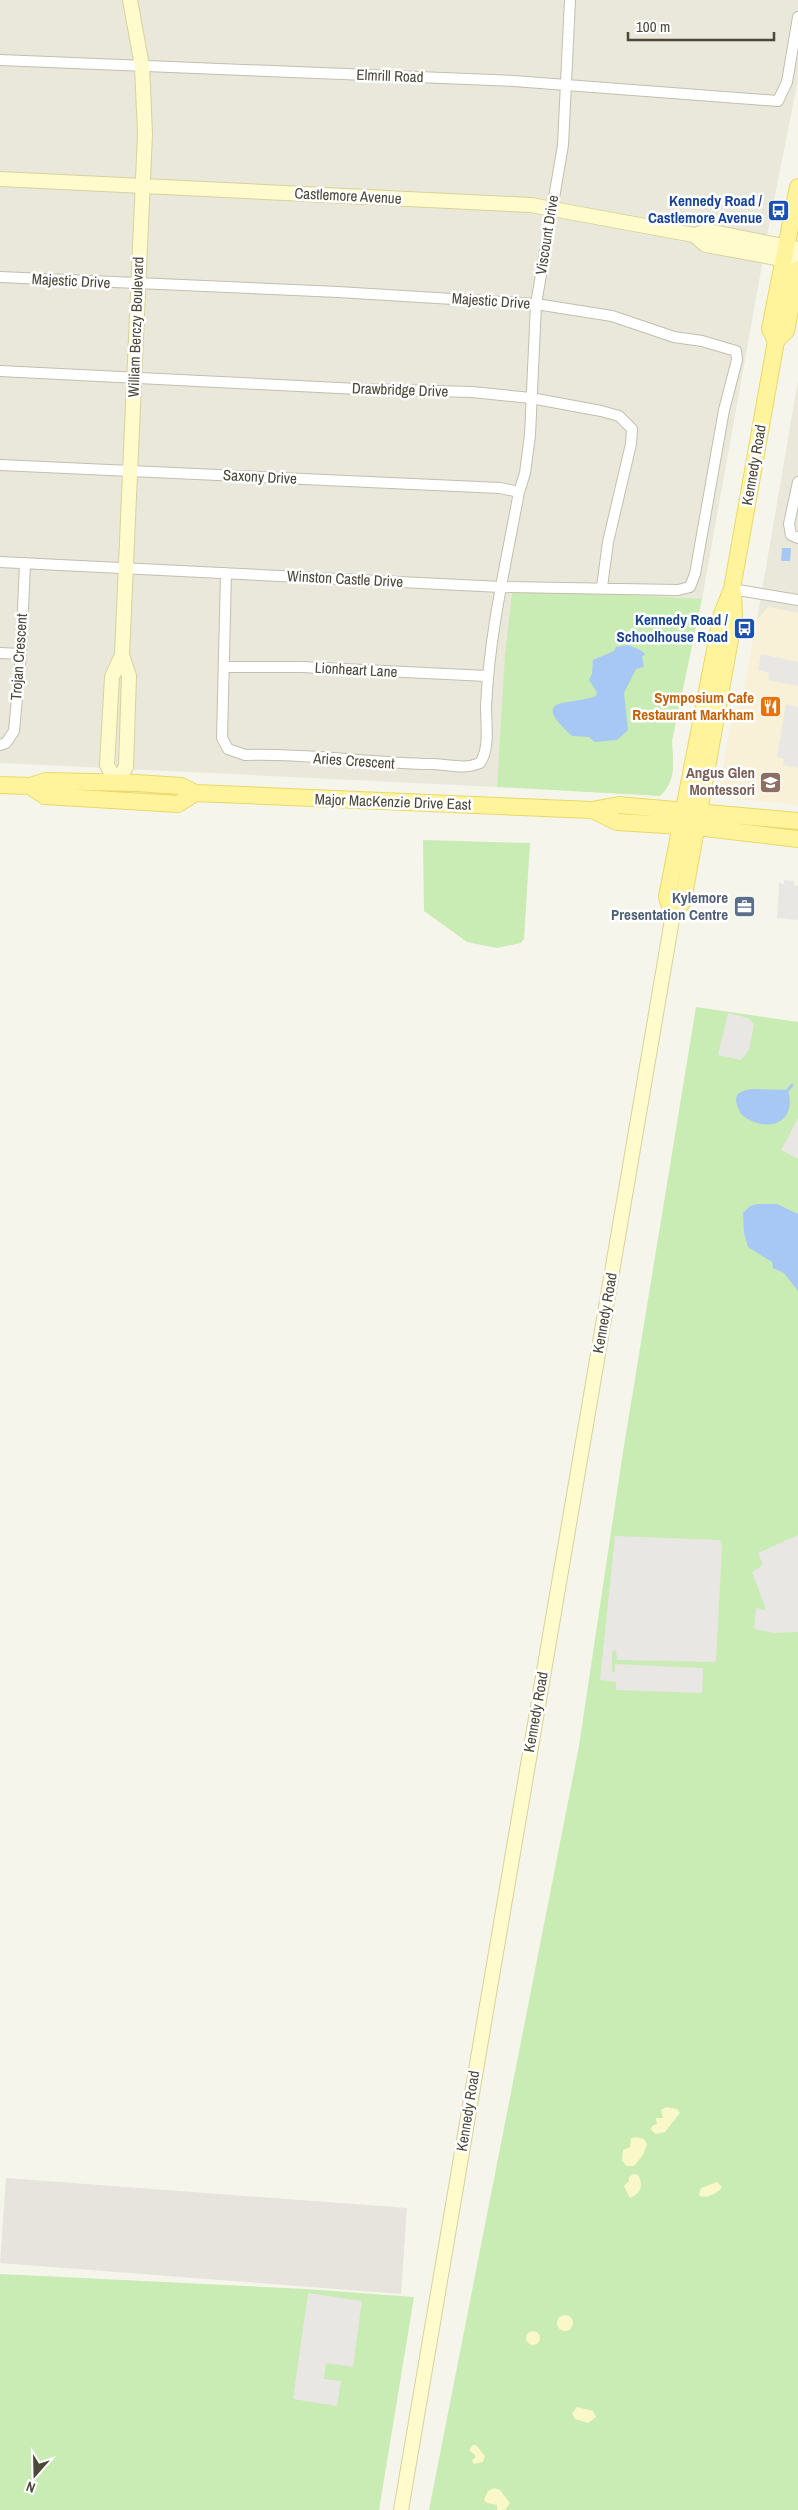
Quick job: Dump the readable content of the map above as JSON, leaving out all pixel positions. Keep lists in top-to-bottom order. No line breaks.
{"streets":{"main road":["Castlemore Avenue","William Berczy Boulevard","Kennedy Road","Major MacKenzie Drive East"],"street":["Elmrill Road","Viscount Drive","Majestic Drive","Drawbridge Drive","Saxony Drive","Winston Castle Drive","Trojan Crescent","Lionheart Lane","Aries Crescent"]},"crossings":[["Elmrill Road","Viscount Drive"],["Elmrill Road","William Berczy Boulevard"],["Castlemore Avenue","Viscount Drive"],["Castlemore Avenue","William Berczy Boulevard"],["Castlemore Avenue","Kennedy Road"],["Viscount Drive","Majestic Drive"],["Viscount Drive","Drawbridge Drive"],["Viscount Drive","Saxony Drive"],["Viscount Drive","Winston Castle Drive"],["Viscount Drive","Aries Crescent"],["Majestic Drive","William Berczy Boulevard"],["Majestic Drive","Winston Castle Drive"],["William Berczy Boulevard","Drawbridge Drive"],["William Berczy Boulevard","Saxony Drive"],["William Berczy Boulevard","Winston Castle Drive"],["William Berczy Boulevard","Major MacKenzie Drive East"],["Drawbridge Drive","Winston Castle Drive"],["Kennedy Road","Major MacKenzie Drive East"],["Winston Castle Drive","Trojan Crescent"],["Winston Castle Drive","Aries Crescent"],["Lionheart Lane","Aries Crescent"]],"places":{"bus stop":["Kennedy Road / Castlemore Avenue","Kennedy Road / Schoolhouse Road"],"restaurant":["Symposium Cafe Restaurant Markham"],"school or university":["Angus Glen Montessori"],"office":["Kylemore Presentation Centre"]},"scale_bar":"100 m","north":"bottom"}
